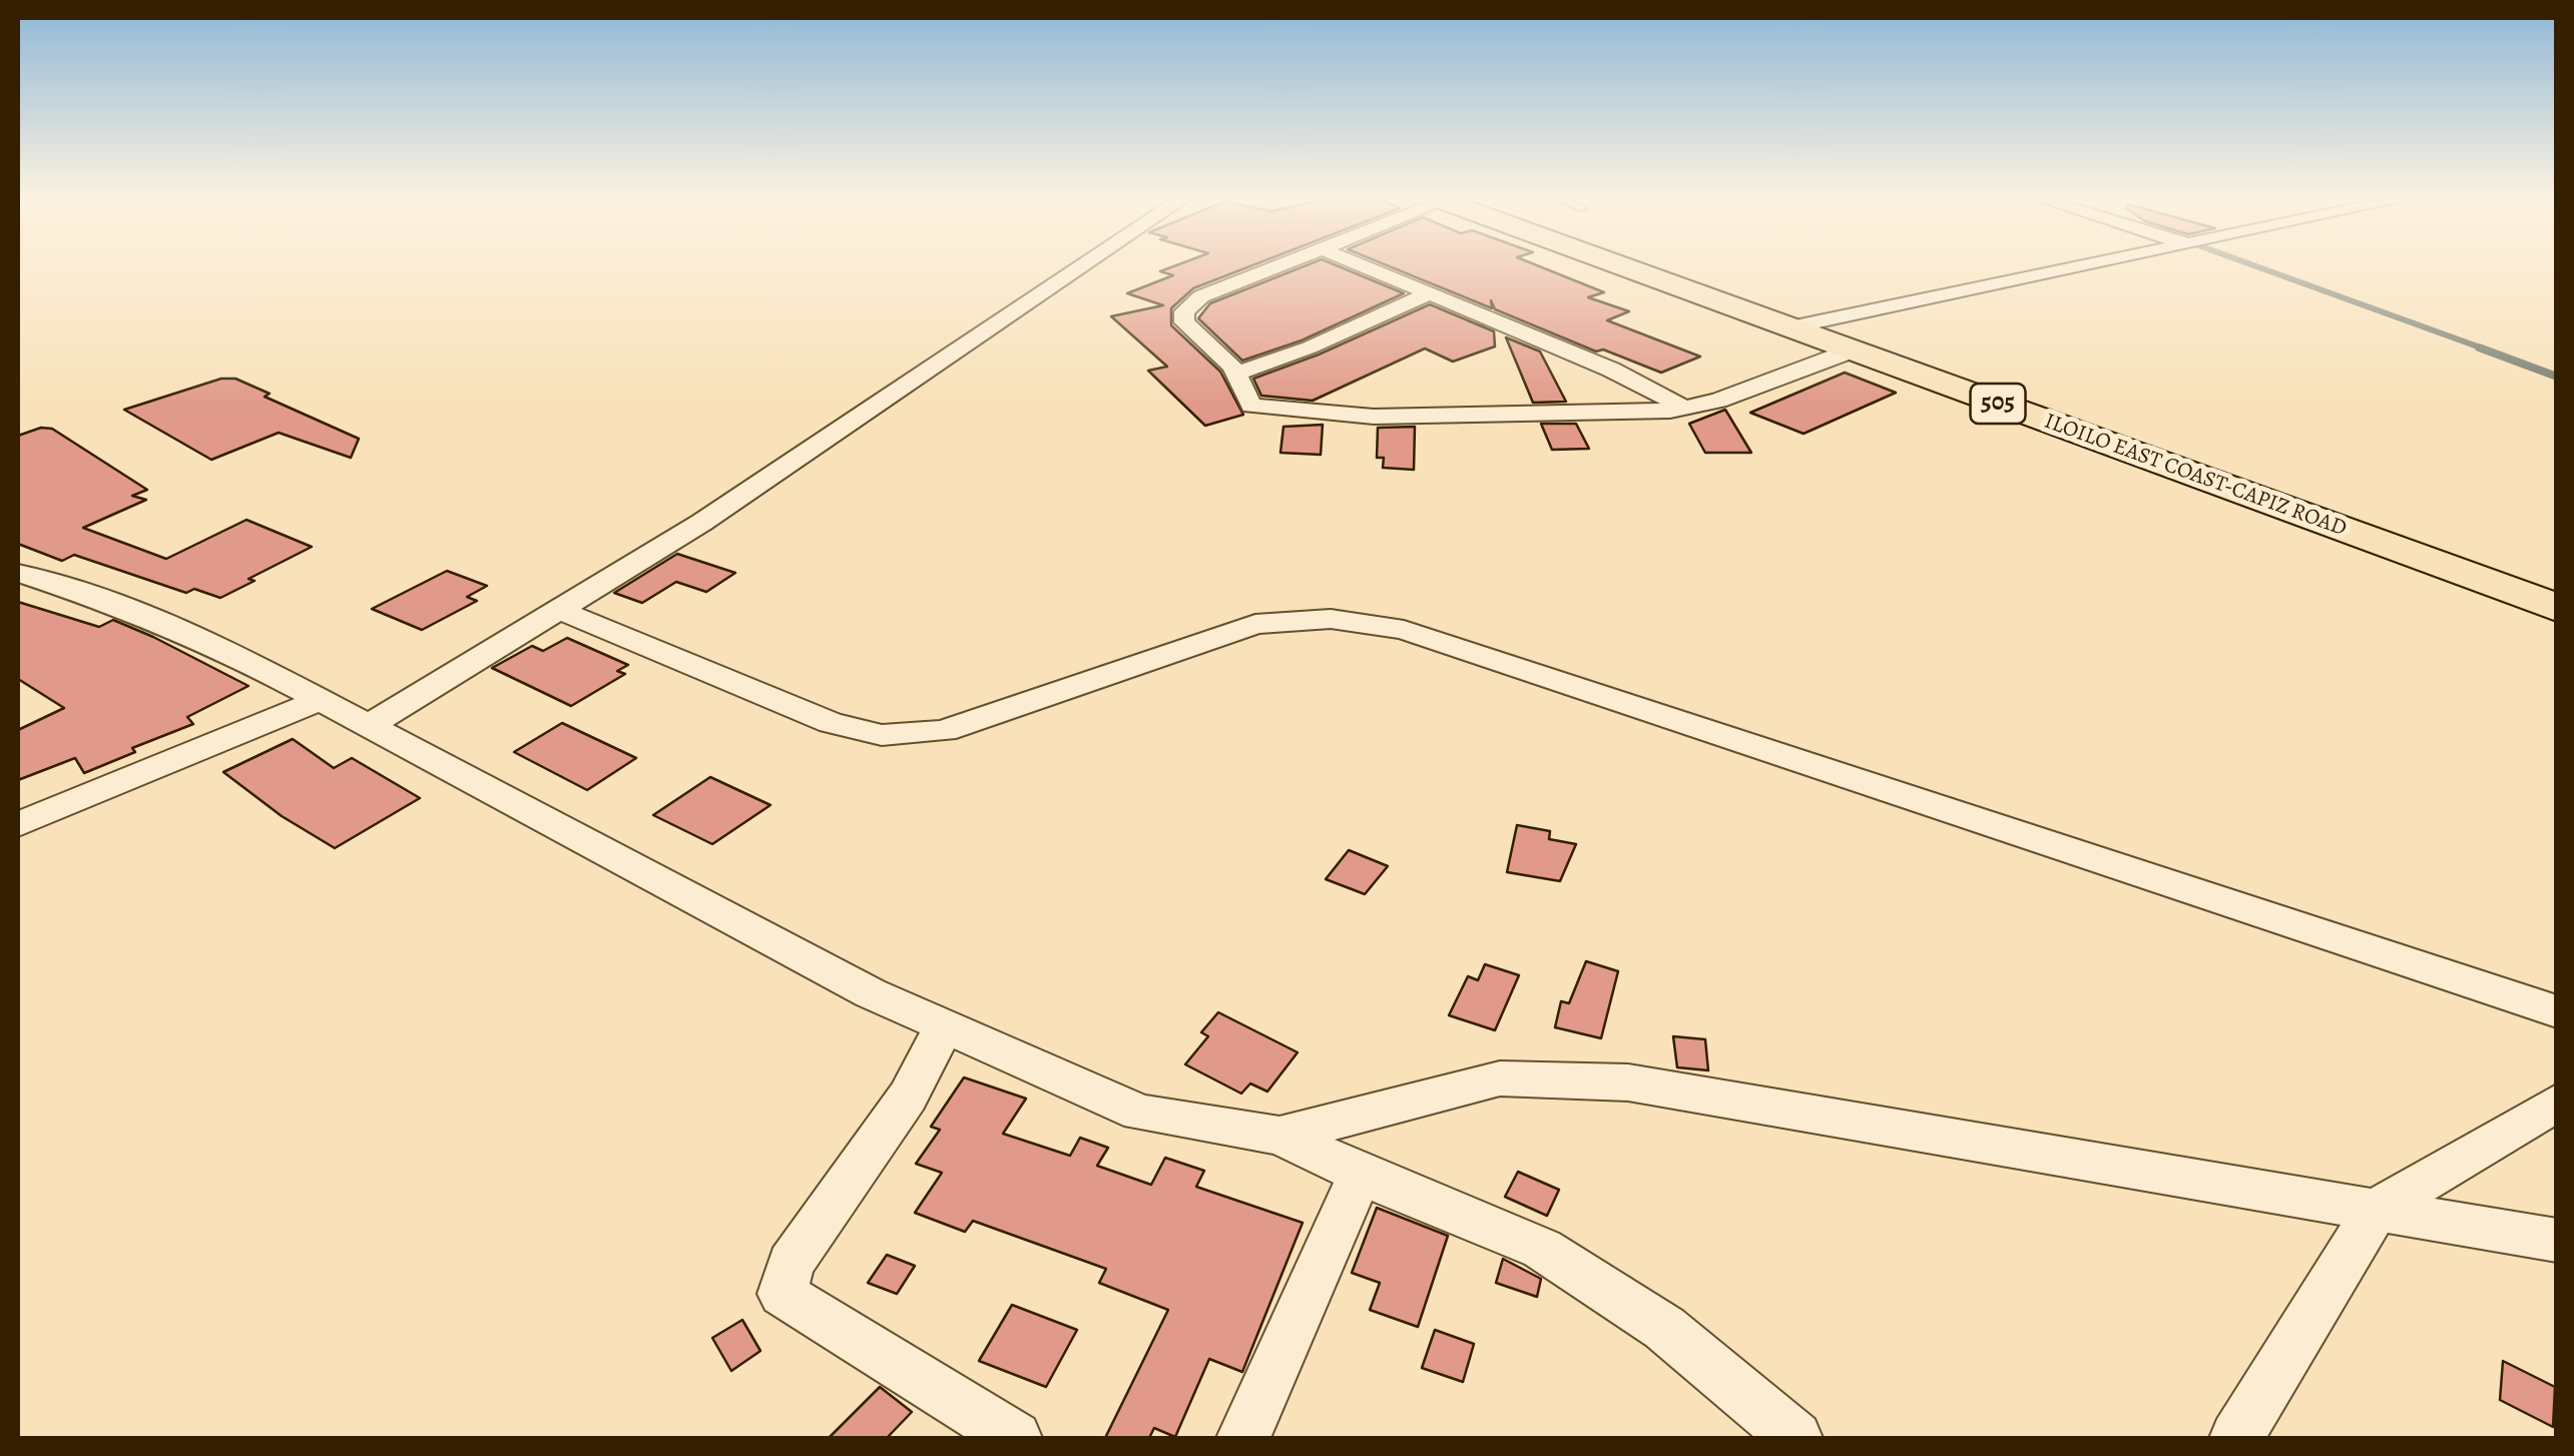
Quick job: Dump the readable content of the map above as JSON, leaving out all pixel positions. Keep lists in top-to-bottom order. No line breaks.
{"streets":{"main road":["505","ILOILO EAST COAST-CAPIZ ROAD"]}}
